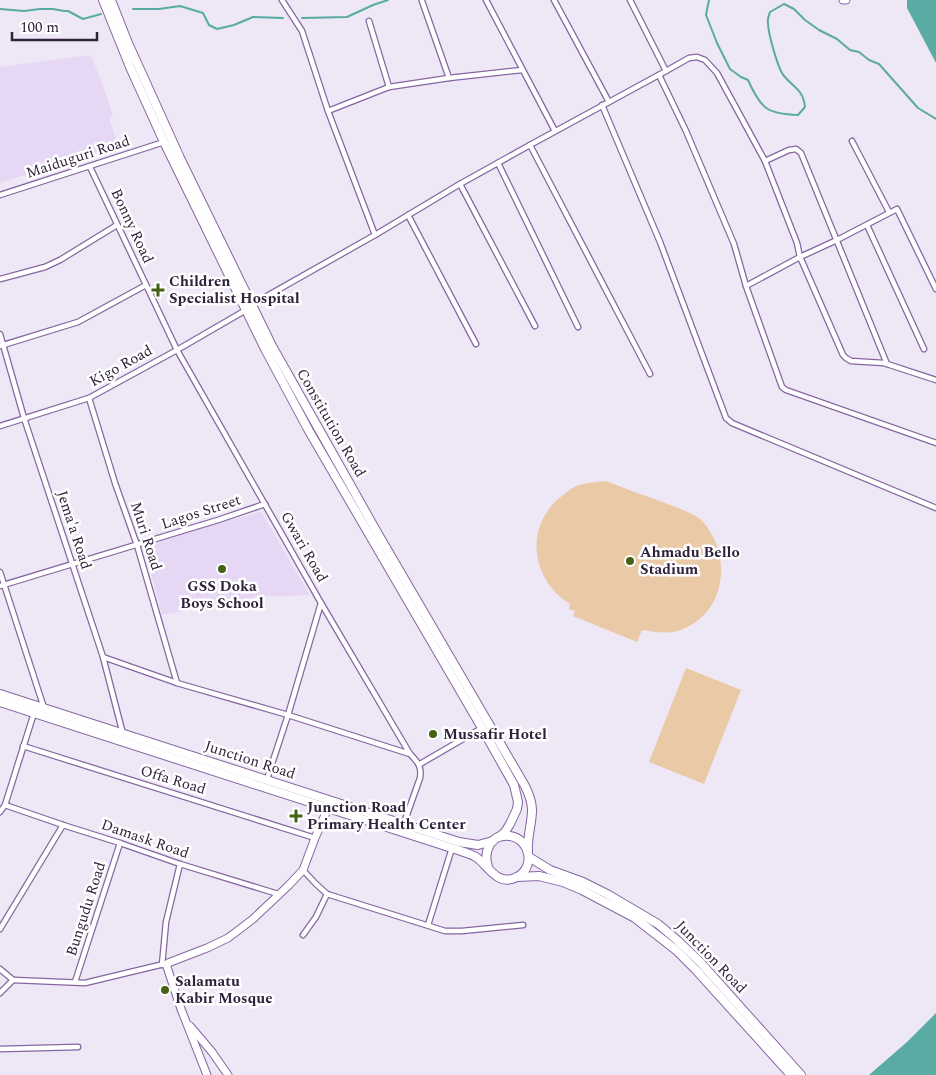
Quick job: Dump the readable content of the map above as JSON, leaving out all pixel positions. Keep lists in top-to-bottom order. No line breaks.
{"streets":{"main road":["Constitution Road","Junction Road"],"street":["Maiduguri Road","Bonny Road","Kigo Road","Lagos Street","Jema'a Road","Muri Road","Gwari Road","Offa Road","Damask Road","Bungudu Road"]},"crossings":[["Maiduguri Road","Bonny Road"],["Maiduguri Road","Constitution Road"],["Bonny Road","Kigo Road"],["Bonny Road","Gwari Road"],["Kigo Road","Constitution Road"],["Kigo Road","Jema'a Road"],["Kigo Road","Muri Road"],["Kigo Road","Gwari Road"],["Constitution Road","Junction Road"],["Lagos Street","Jema'a Road"],["Lagos Street","Muri Road"],["Lagos Street","Gwari Road"],["Jema'a Road","Gwari Road"],["Jema'a Road","Junction Road"],["Muri Road","Gwari Road"],["Damask Road","Bungudu Road"]],"places":{"health":["Children Specialist Hospital","Junction Road Primary Health Center"],"other":["Ahmadu Bello Stadium","GSS Doka Boys School","Mussafir Hotel","Salamatu Kabir Mosque"]},"scale_bar":"100 m"}
